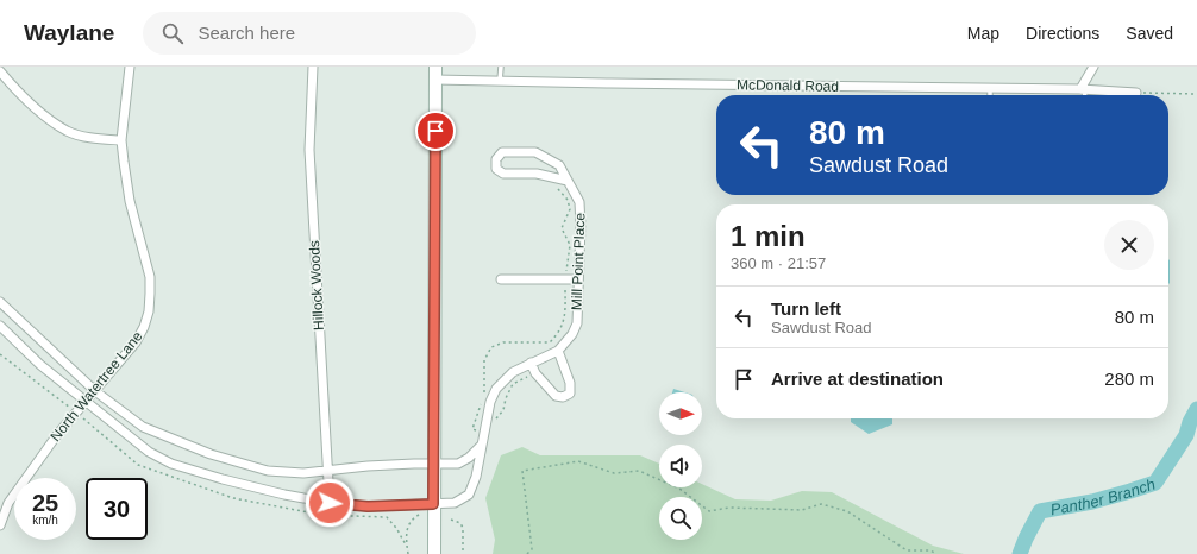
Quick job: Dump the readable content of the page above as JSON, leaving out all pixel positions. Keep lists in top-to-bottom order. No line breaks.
{"streets":{"street":["McDonald Road","Mill Point Place","Hillock Woods","North Watertree Lane"]},"crossings":[["Mill Point Place","Hillock Woods"],["Mill Point Place","North Watertree Lane"]],"water":["Panther Branch"],"north":"right","page":{"header":"Waylane","search":"Search here","nav":["Map","Directions","Saved"],"turn":["80 m","Sawdust Road"],"heading":["1 min","360 m · 21:57"],"list":[{"name":"Turn left","note":"Sawdust Road","value":"80 m"},{"name":"Arrive at destination","value":"280 m"}],"speed":"25 km/h","limit":"30"}}
